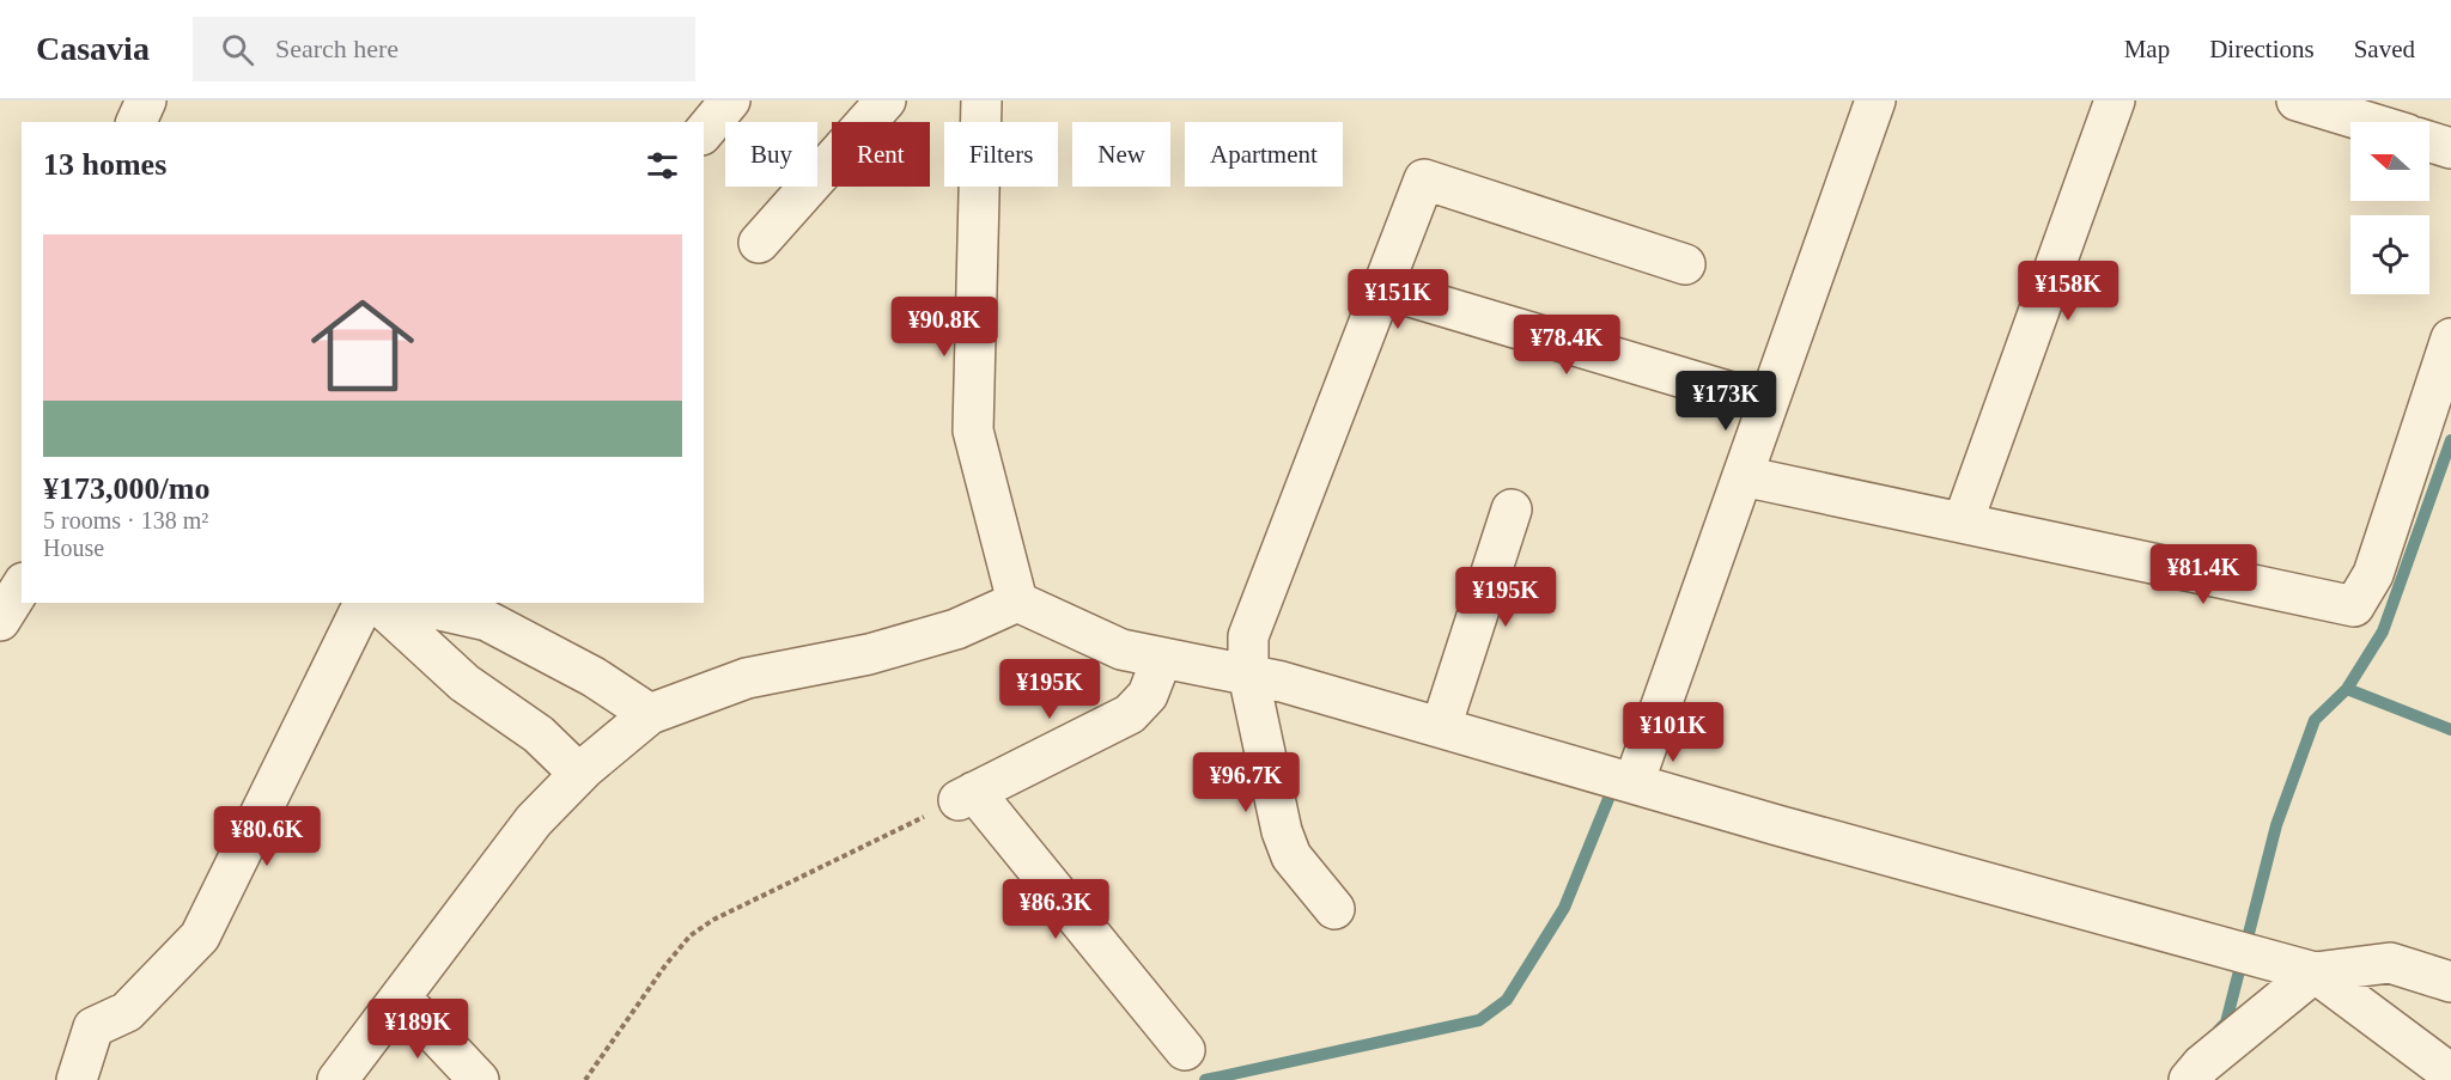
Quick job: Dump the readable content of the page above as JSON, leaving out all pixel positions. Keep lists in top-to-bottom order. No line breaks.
{"north":"left","page":{"header":"Casavia","search":"Search here","nav":["Map","Directions","Saved"],"chip":["Buy","Rent","Filters","New","Apartment"],"heading":"13 homes","list":[{"name":"¥173,000/mo","note":"5 rooms · 138 m² · House"}],"price":["¥158K","¥151K","¥90.8K","¥78.4K","¥173K","¥81.4K","¥195K","¥195K","¥101K","¥96.7K","¥80.6K","¥86.3K","¥189K"]}}
